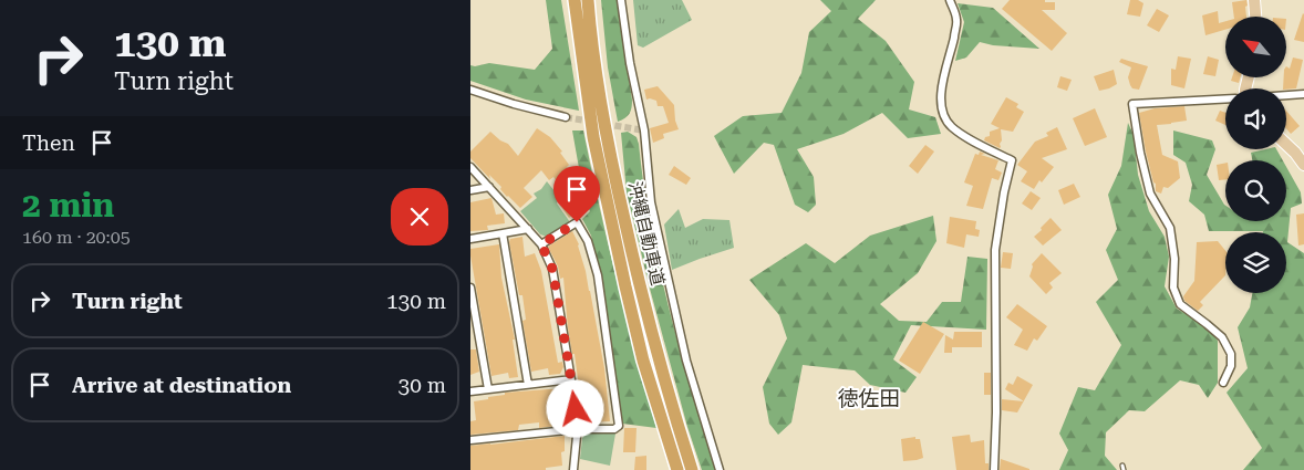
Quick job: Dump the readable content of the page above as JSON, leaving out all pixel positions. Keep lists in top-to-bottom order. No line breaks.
{"streets":{"highway":["沖縄自動車道"]},"districts":["徳佐田"],"north":"top left","page":{"turn":["130 m","Turn right"],"then":"Then","heading":["2 min","160 m · 20:05"],"list":[{"name":"Turn right","value":"130 m"},{"name":"Arrive at destination","value":"30 m"}]}}
